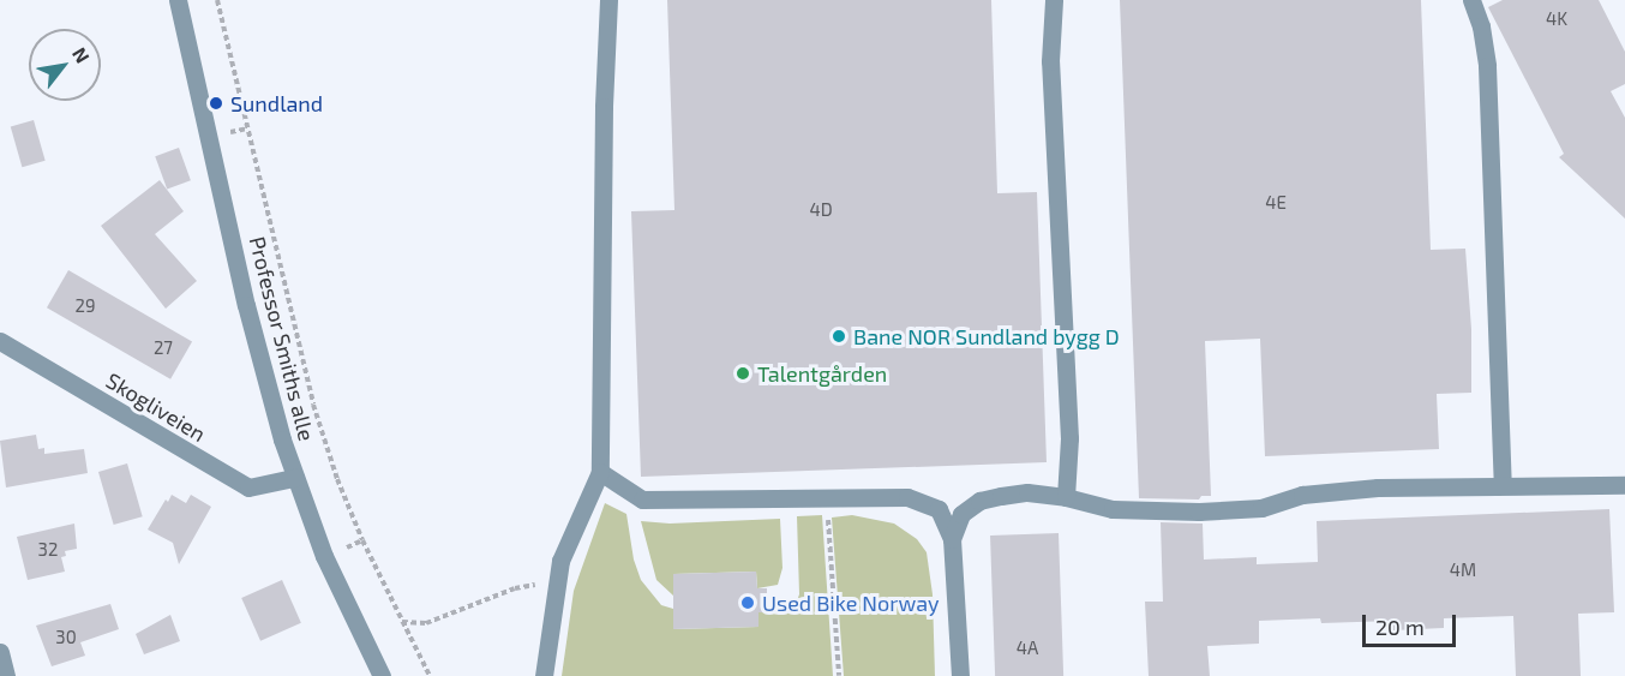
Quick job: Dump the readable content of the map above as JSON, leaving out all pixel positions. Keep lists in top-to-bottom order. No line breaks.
{"streets":{"street":["Professor Smiths alle","Skogliveien"]},"crossings":[["Professor Smiths alle","Skogliveien"]],"places":["Sundland","Bane NOR Sundland bygg D","Talentgården","Used Bike Norway"],"house_numbers":["4K","4E","4D","29","27","32","4M","30","4A"],"scale_bar":"20 m","north":"top right"}
